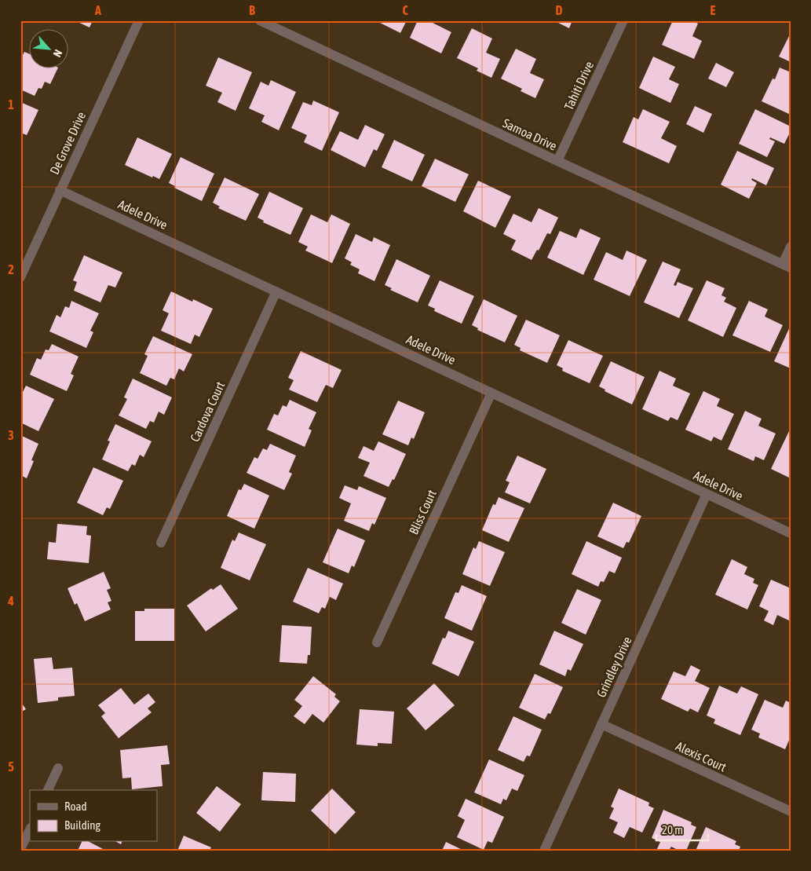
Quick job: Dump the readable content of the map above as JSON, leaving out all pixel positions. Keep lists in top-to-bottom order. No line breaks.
{"streets":{"street":["Tahiti Drive","Samoa Drive","De Grove Drive","Adele Drive","Cardova Court","Bliss Court","Grindley Drive","Alexis Court"]},"crossings":[["Tahiti Drive","Samoa Drive"],["De Grove Drive","Adele Drive"],["Adele Drive","Cardova Court"],["Adele Drive","Bliss Court"],["Adele Drive","Grindley Drive"],["Grindley Drive","Alexis Court"]],"legend":["Road","Building"],"scale_bar":"20 m","north":"bottom right","grid":{"columns":["A","B","C","D","E"],"rows":["1","2","3","4","5"]}}
